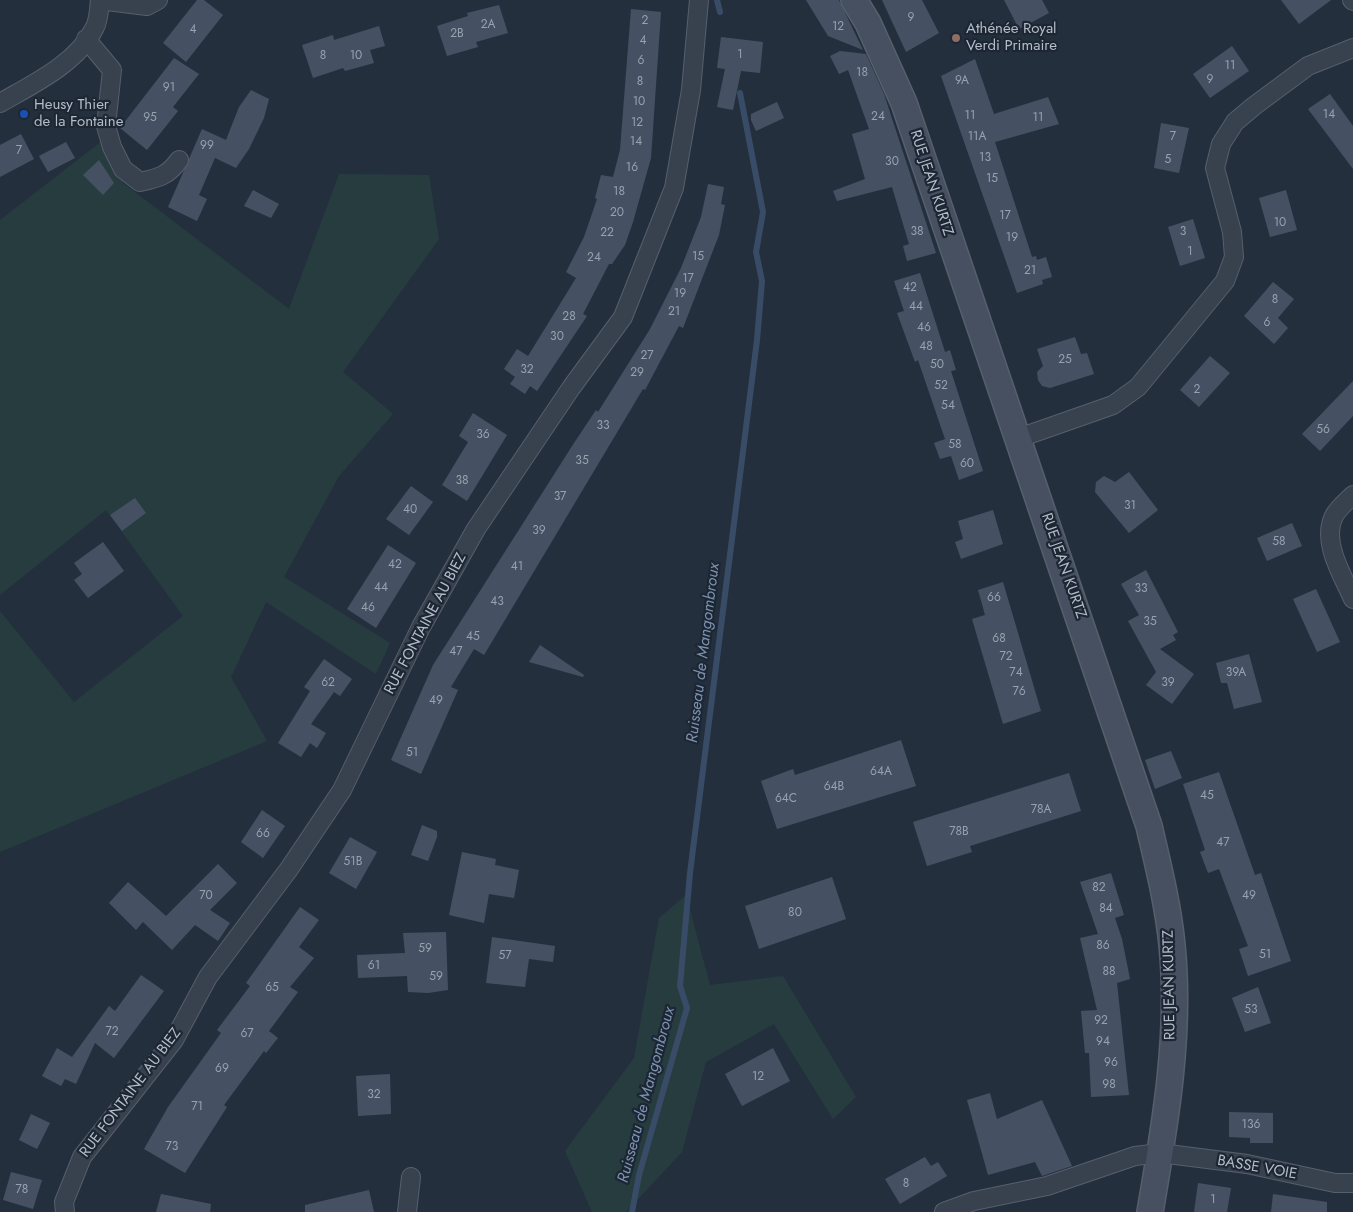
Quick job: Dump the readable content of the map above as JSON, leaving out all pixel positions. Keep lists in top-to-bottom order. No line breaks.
{"streets":{"main road":["RUE JEAN KURTZ"],"street":["RUE FONTAINE AU BIEZ","BASSE VOIE"]},"crossings":[["RUE JEAN KURTZ","BASSE VOIE"]],"water":["Ruisseau de Mangombroux"],"places":["Athénée Royal Verdi Primaire","Heusy Thier de la Fontaine"],"house_numbers":["9","2","2A","12","4","2B","4","1","8","10","6","11","18","9","9A","8","91","10","14","11","24","95","11","12","11A","7","14","99","7","13","5","30","16","15","18","20","17","10","38","3","22","19","1","15","24","21","17","42","19","8","44","21","28","6","46","30","48","27","25","50","32","29","52","2","54","33","56","36","58","35","60","38","37","31","40","39","58","42","41","44","33","66","43","46","35","45","68","47","72","74","39A","62","39","76","49","51","64A","64B","45","64C","78A","78B","66","47","51B","82","70","49","84","80","86","59","51","57","61","88","59","65","53","92","72","67","94","96","69","12","98","32","71","136","73","8","78","1"]}
